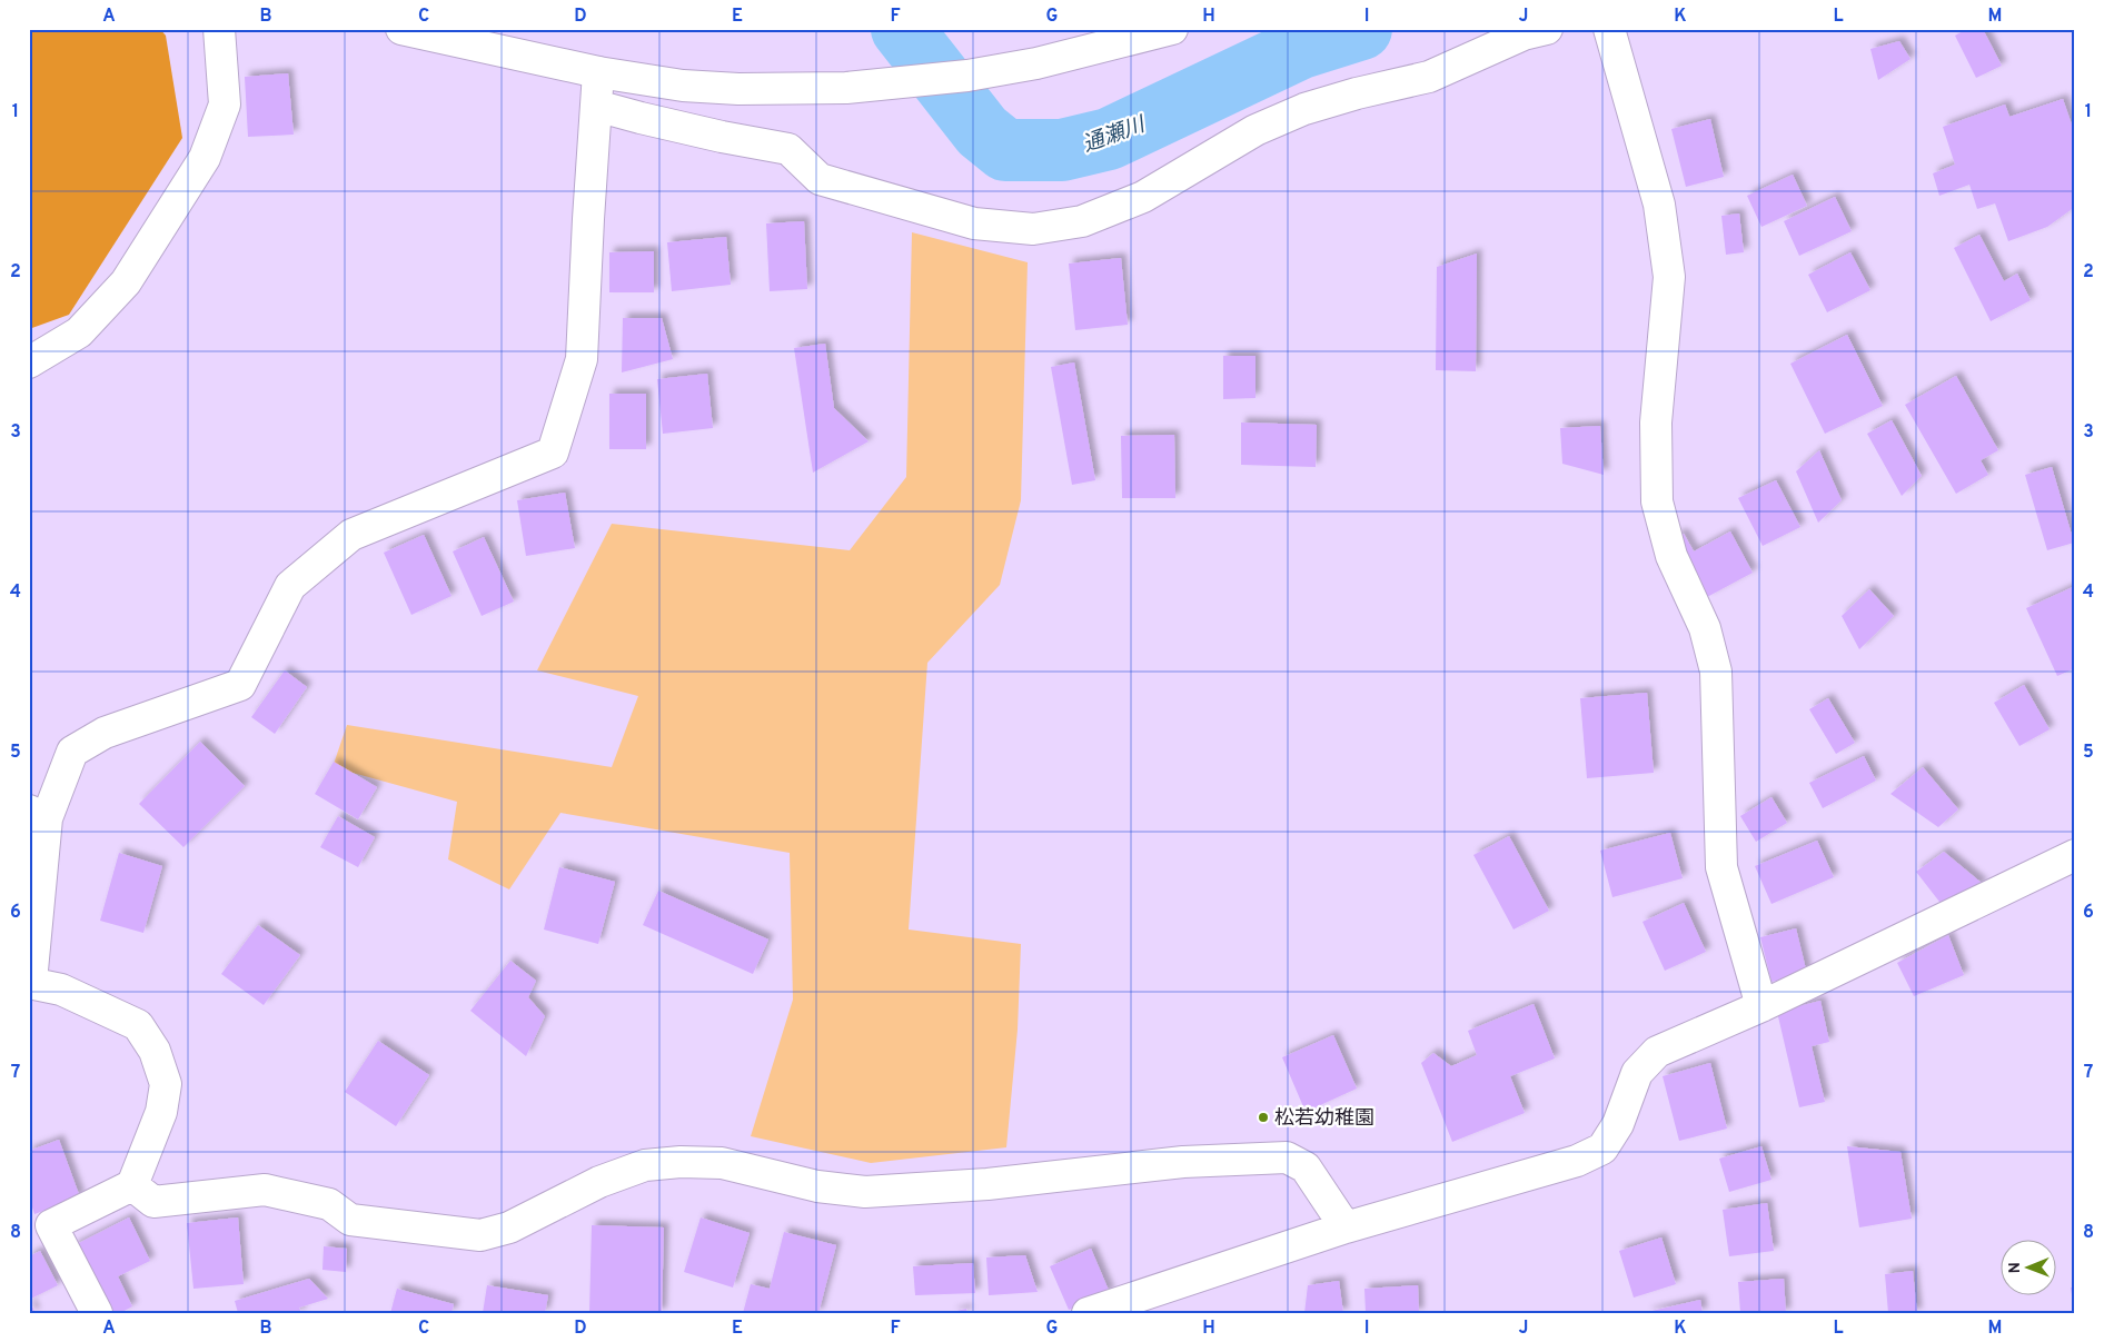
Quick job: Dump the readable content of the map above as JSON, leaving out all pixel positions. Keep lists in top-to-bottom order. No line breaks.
{"water":["通瀬川"],"places":["松若幼稚園"],"north":"left","grid":{"columns":["A","B","C","D","E","F","G","H","I","J","K","L","M"],"rows":["1","2","3","4","5","6","7","8"]}}
